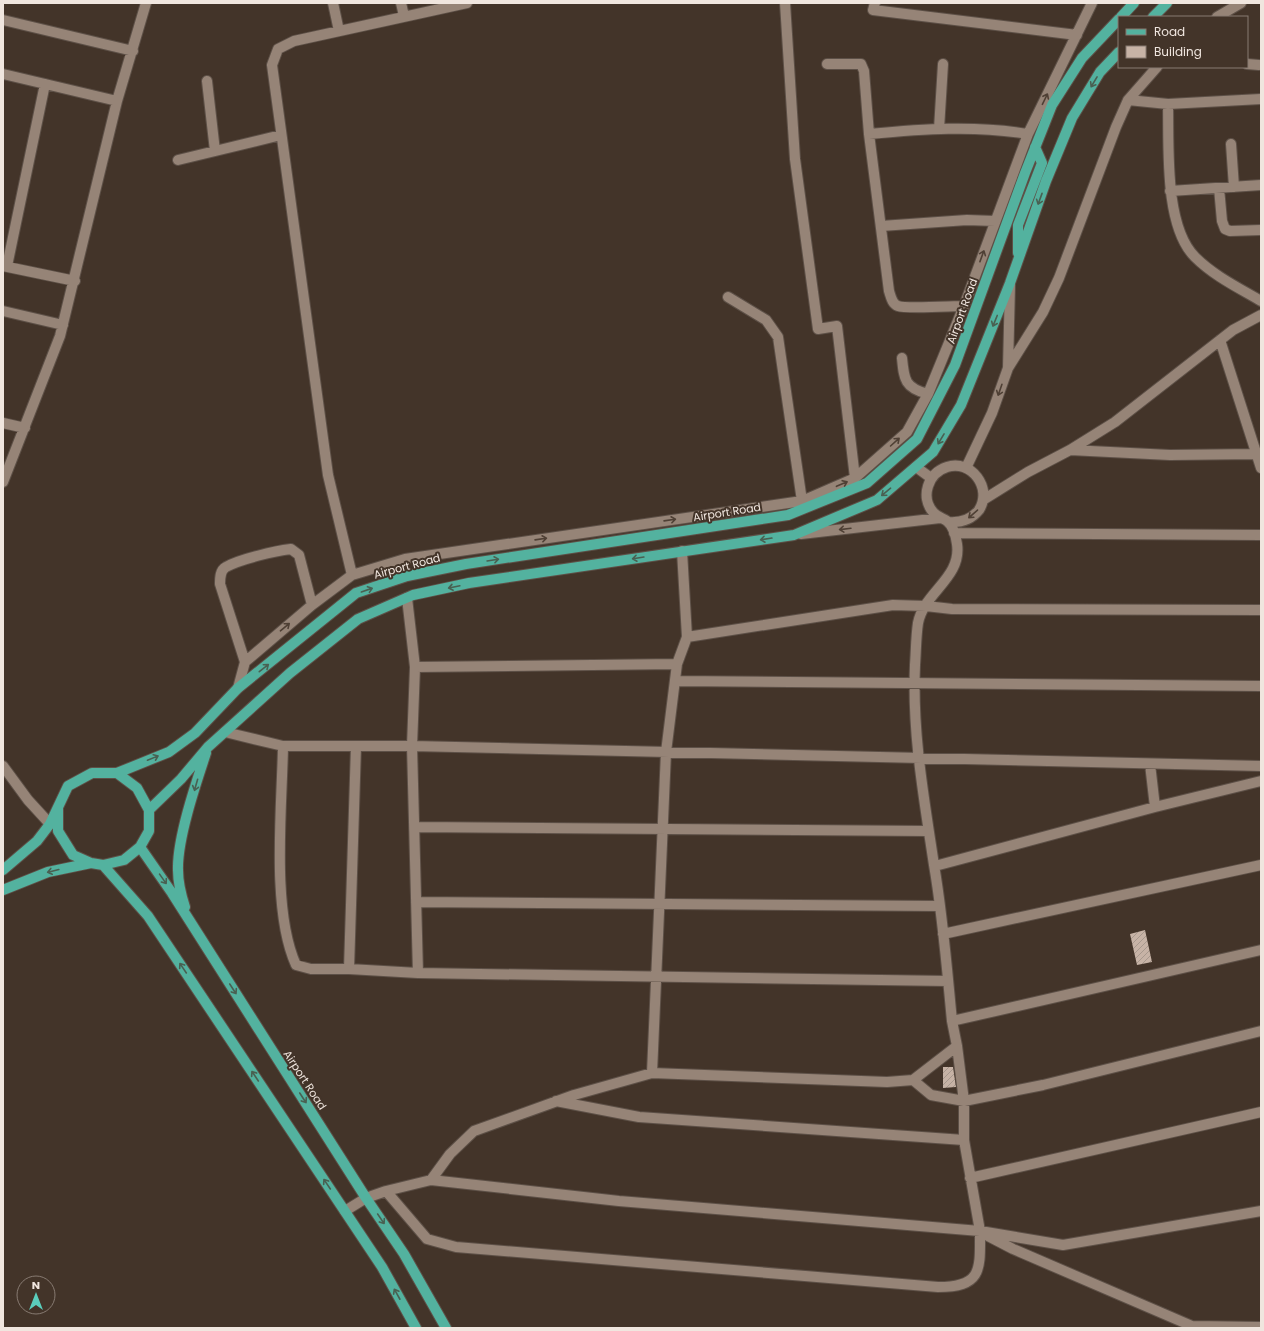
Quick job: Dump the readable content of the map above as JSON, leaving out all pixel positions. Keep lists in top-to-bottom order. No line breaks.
{"streets":{"main road":["Airport Road"]},"legend":["Road","Building"],"north":"top"}
